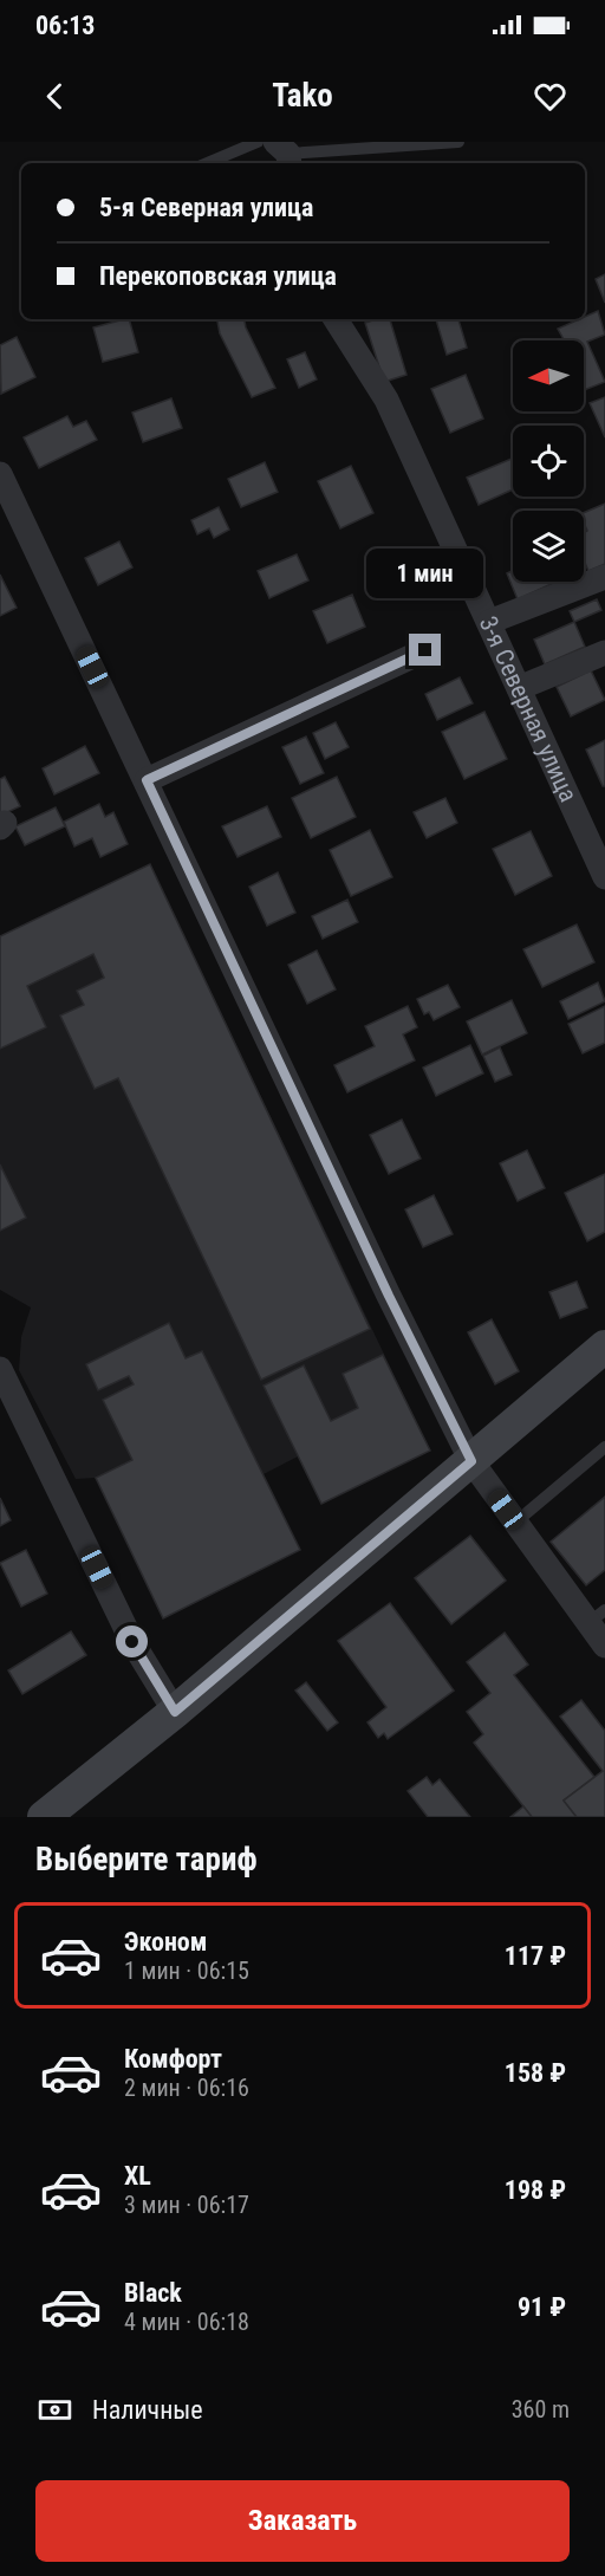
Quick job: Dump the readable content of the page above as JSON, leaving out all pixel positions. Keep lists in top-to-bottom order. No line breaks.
{"streets":{"street":["3-я Северная улица"]},"north":"left","page":{"status":"06:13","header":"Tako","banner":["5-я Северная улица","Перекоповская улица"],"bubble":"1 мин","heading":"Выберите тариф","list":[{"name":"Эконом","note":"1 мин · 06:15","value":"117 ₽"},{"name":"Комфорт","note":"2 мин · 06:16","value":"158 ₽"},{"name":"XL","note":"3 мин · 06:17","value":"198 ₽"},{"name":"Black","note":"4 мин · 06:18","value":"91 ₽"}],"pay":["Наличные","360 m"],"buttons":"Заказать"}}
